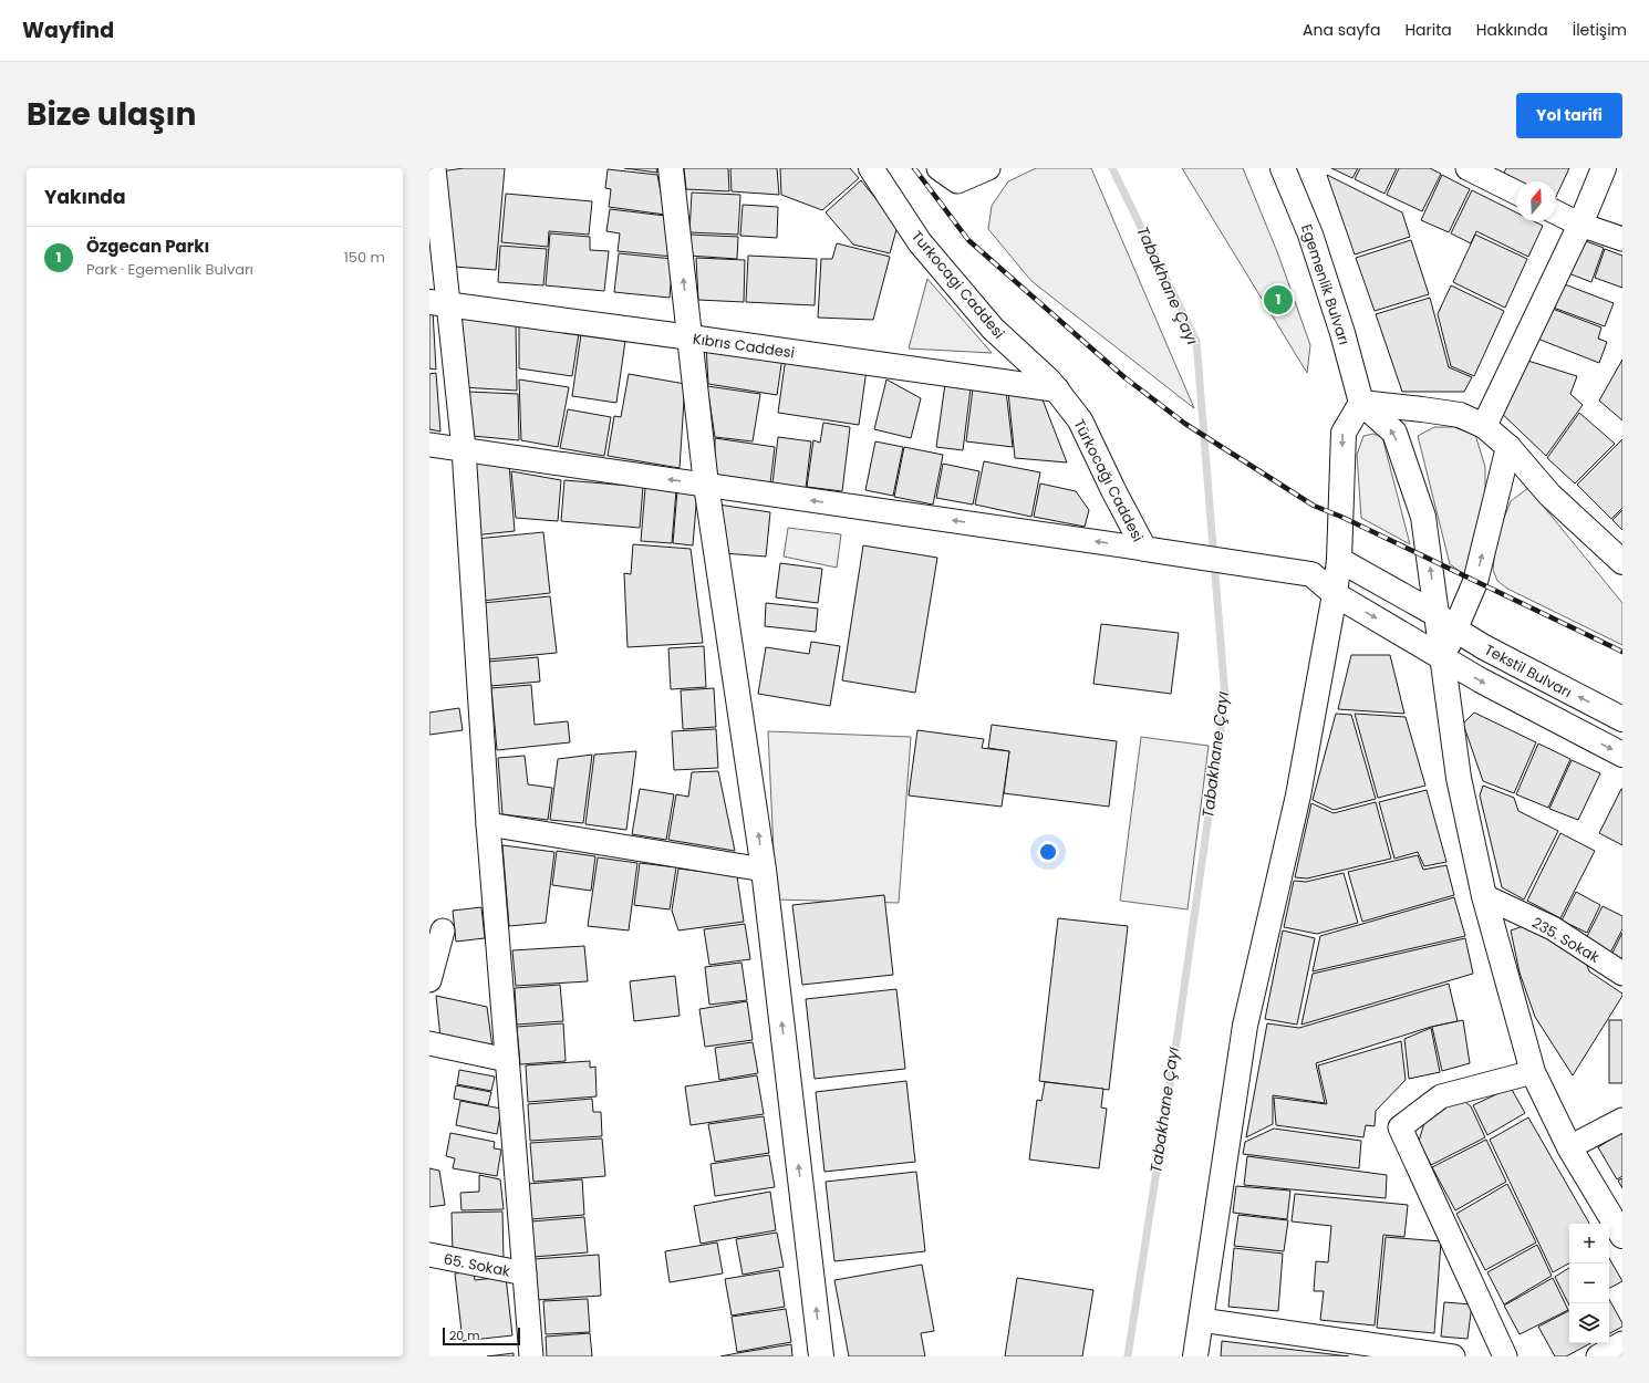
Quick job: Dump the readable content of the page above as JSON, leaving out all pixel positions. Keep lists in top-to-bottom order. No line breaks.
{"streets":{"street":["Turkocagi Caddesi","Egemenlik Bulvarı","Kıbrıs Caddesi","Türkocağı Caddesi","Tekstil Bulvarı","235. Sokak","65. Sokak"]},"crossings":[["Turkocagi Caddesi","Kıbrıs Caddesi"],["Turkocagi Caddesi","Türkocağı Caddesi"],["Kıbrıs Caddesi","Türkocağı Caddesi"]],"water":["Tabakhane Çayı"],"scale_bar":"20 m","north":"top","page":{"header":"Wayfind","nav":["Ana sayfa","Harita","Hakkında","İletişim"],"title":"Bize ulaşın","buttons":"Yol tarifi","heading":"Yakında","list":[{"mark":"1","name":"Özgecan Parkı","note":"Park · Egemenlik Bulvarı","value":"150 m"}],"pins":"1","map_buttons":["+","−"],"scale":"20 m"}}
